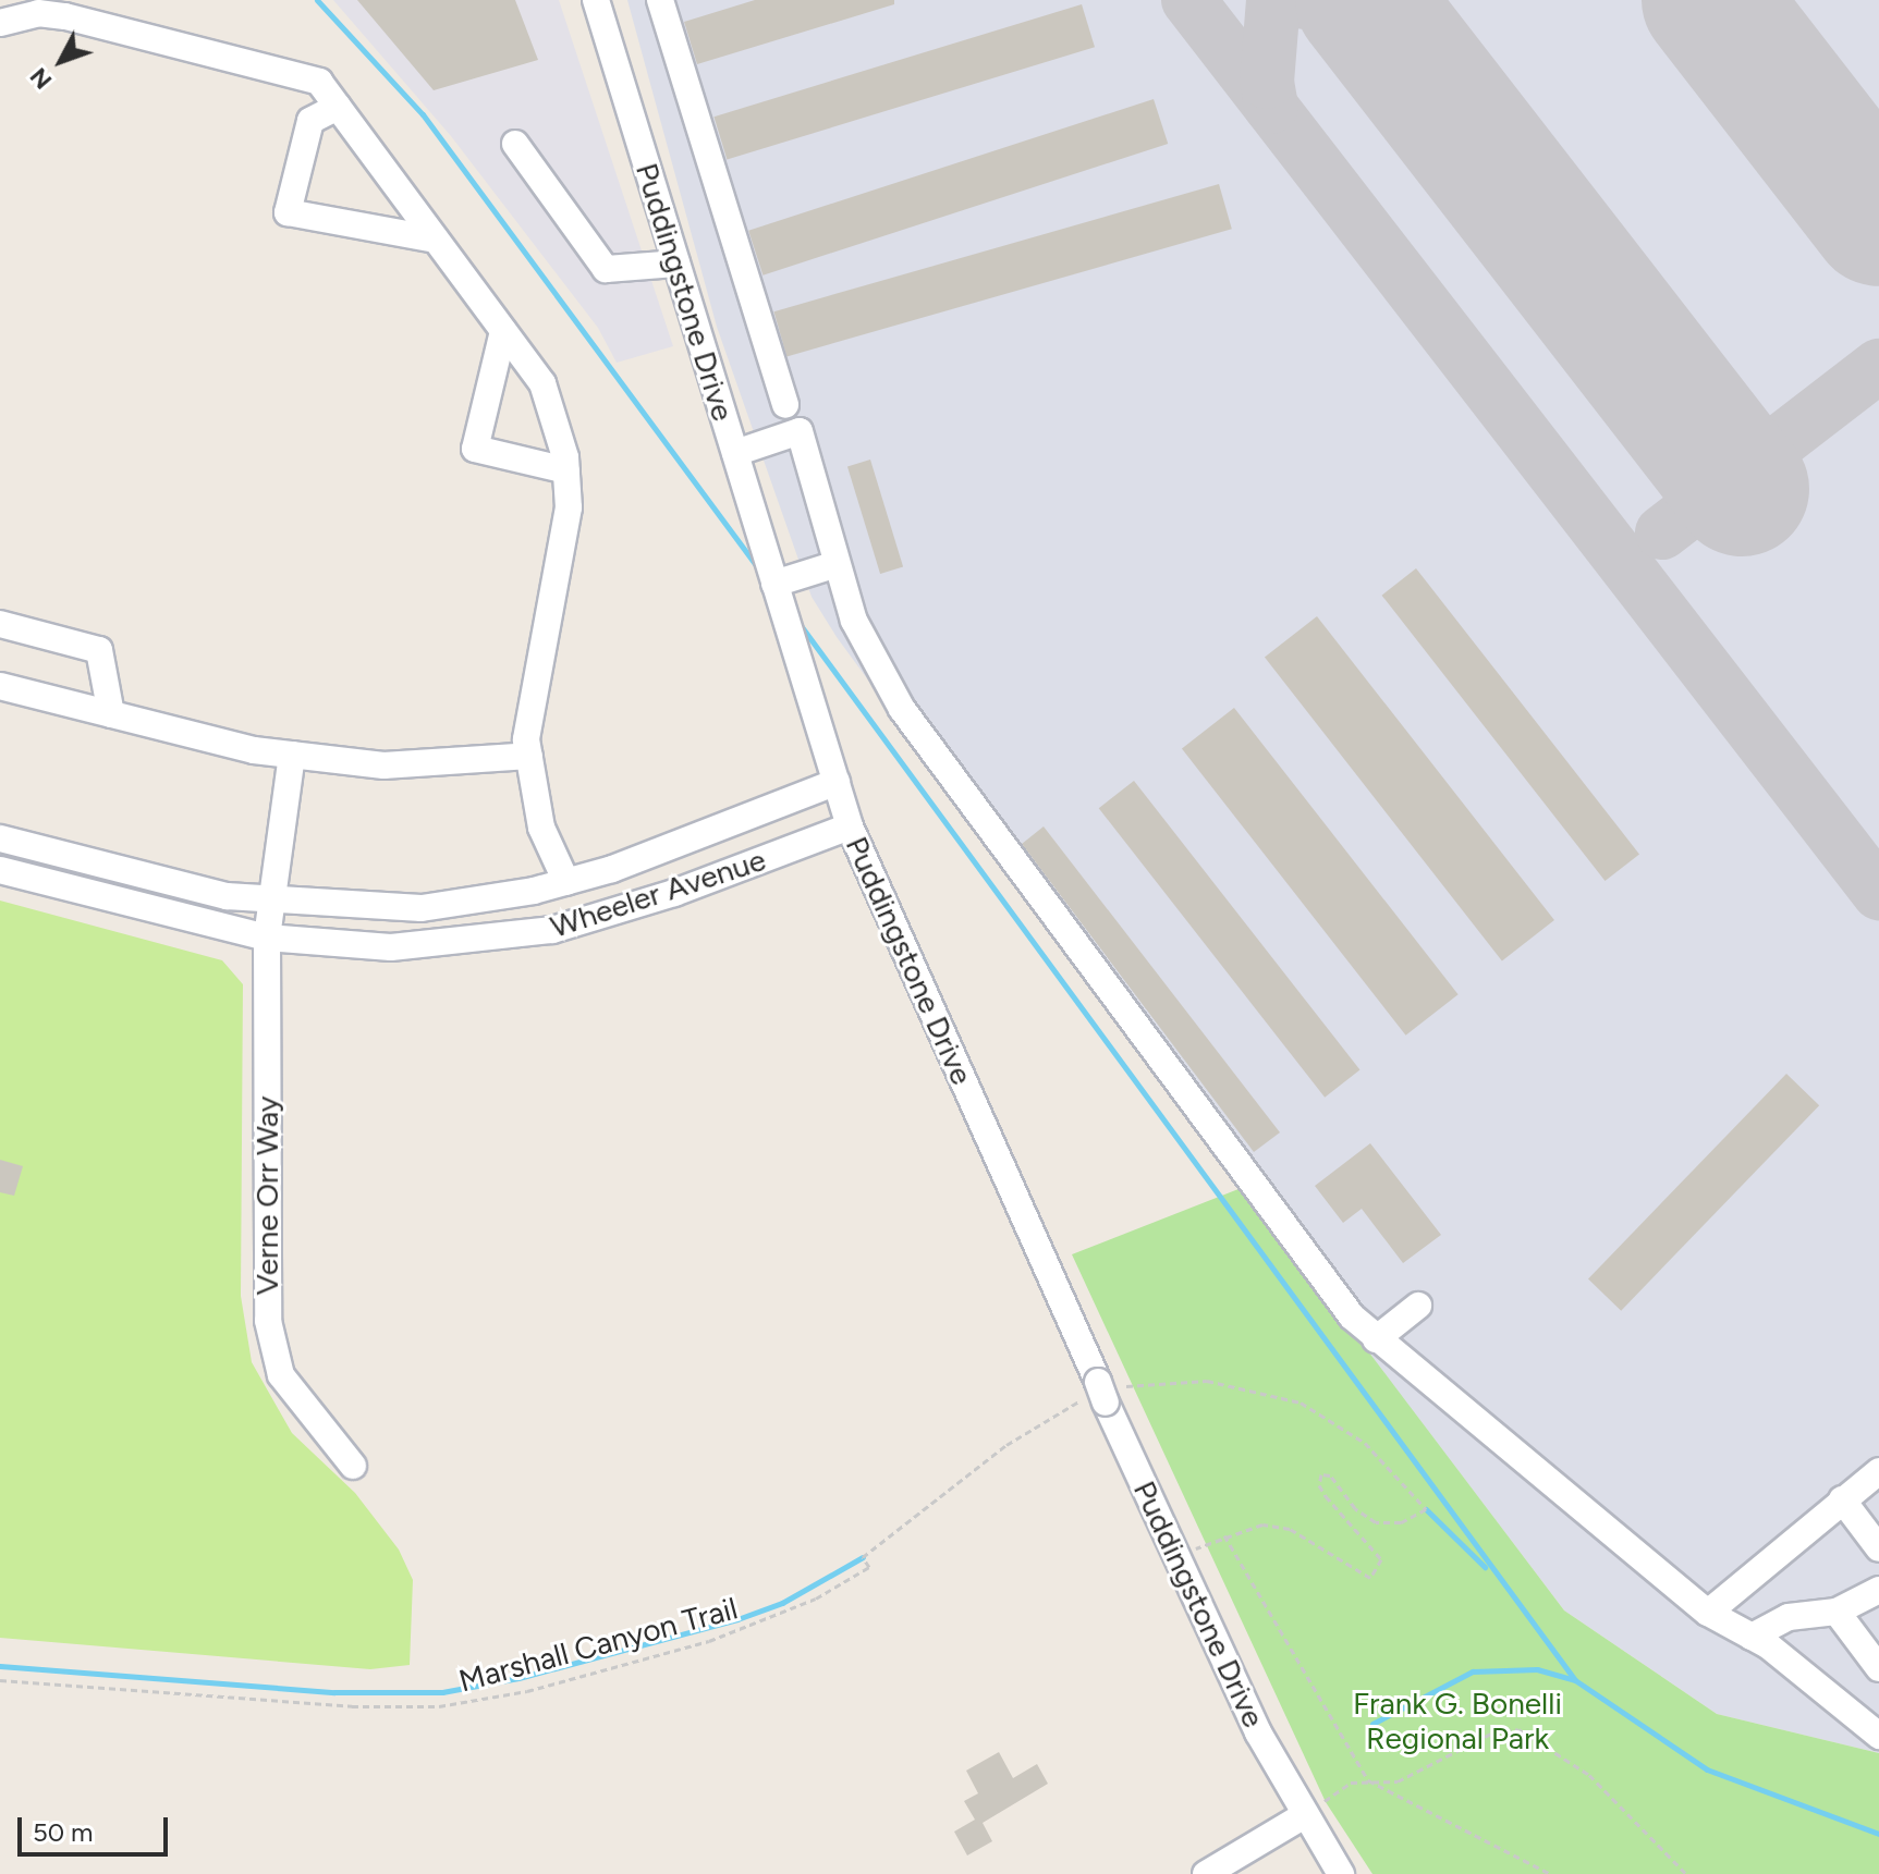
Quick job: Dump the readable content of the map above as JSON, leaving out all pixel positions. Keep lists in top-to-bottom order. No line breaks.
{"streets":{"street":["Puddingstone Drive","Wheeler Avenue","Verne Orr Way"],"path":["Marshall Canyon Trail"]},"crossings":[["Puddingstone Drive","Wheeler Avenue"],["Wheeler Avenue","Verne Orr Way"]],"parks":["Frank G. Bonelli Regional Park"],"scale_bar":"50 m","north":"bottom left"}
